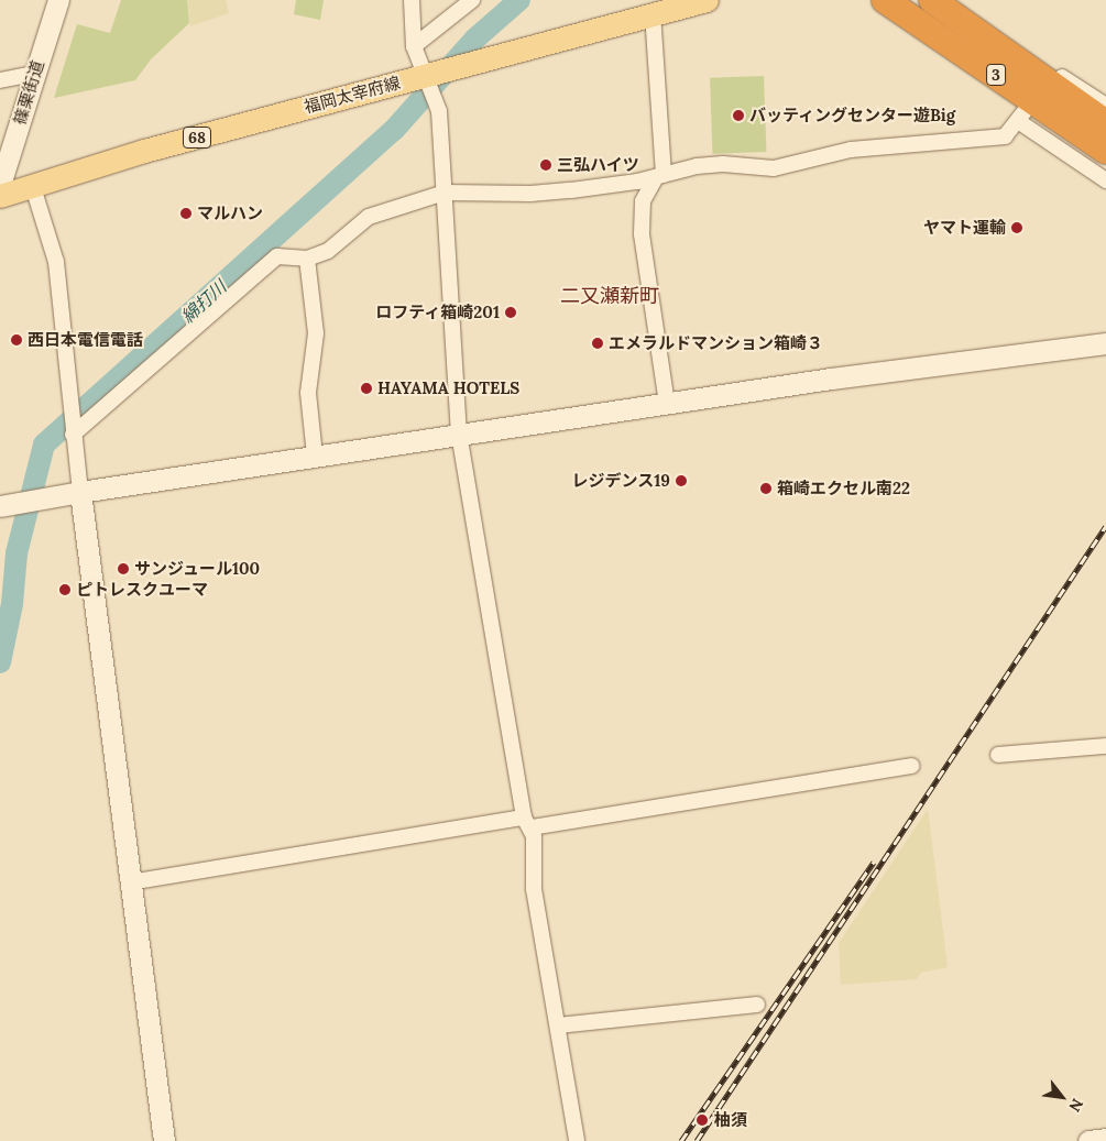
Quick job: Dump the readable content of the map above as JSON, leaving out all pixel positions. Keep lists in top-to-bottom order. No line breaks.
{"streets":{"highway":["3"],"main road":["福岡太宰府線","68"],"street":["篠栗街道"]},"districts":["二又瀬新町"],"water":["綿打川"],"places":["バッティングセンター遊Big","三弘ハイツ","マルハン","ヤマト運輸","ロフティ箱崎201","西日本電信電話","エメラルドマンション箱崎３","HAYAMA HOTELS","レジデンス19","箱崎エクセル南22","サンジュール100","ピトレスクユーマ","柚須"],"north":"bottom right"}
